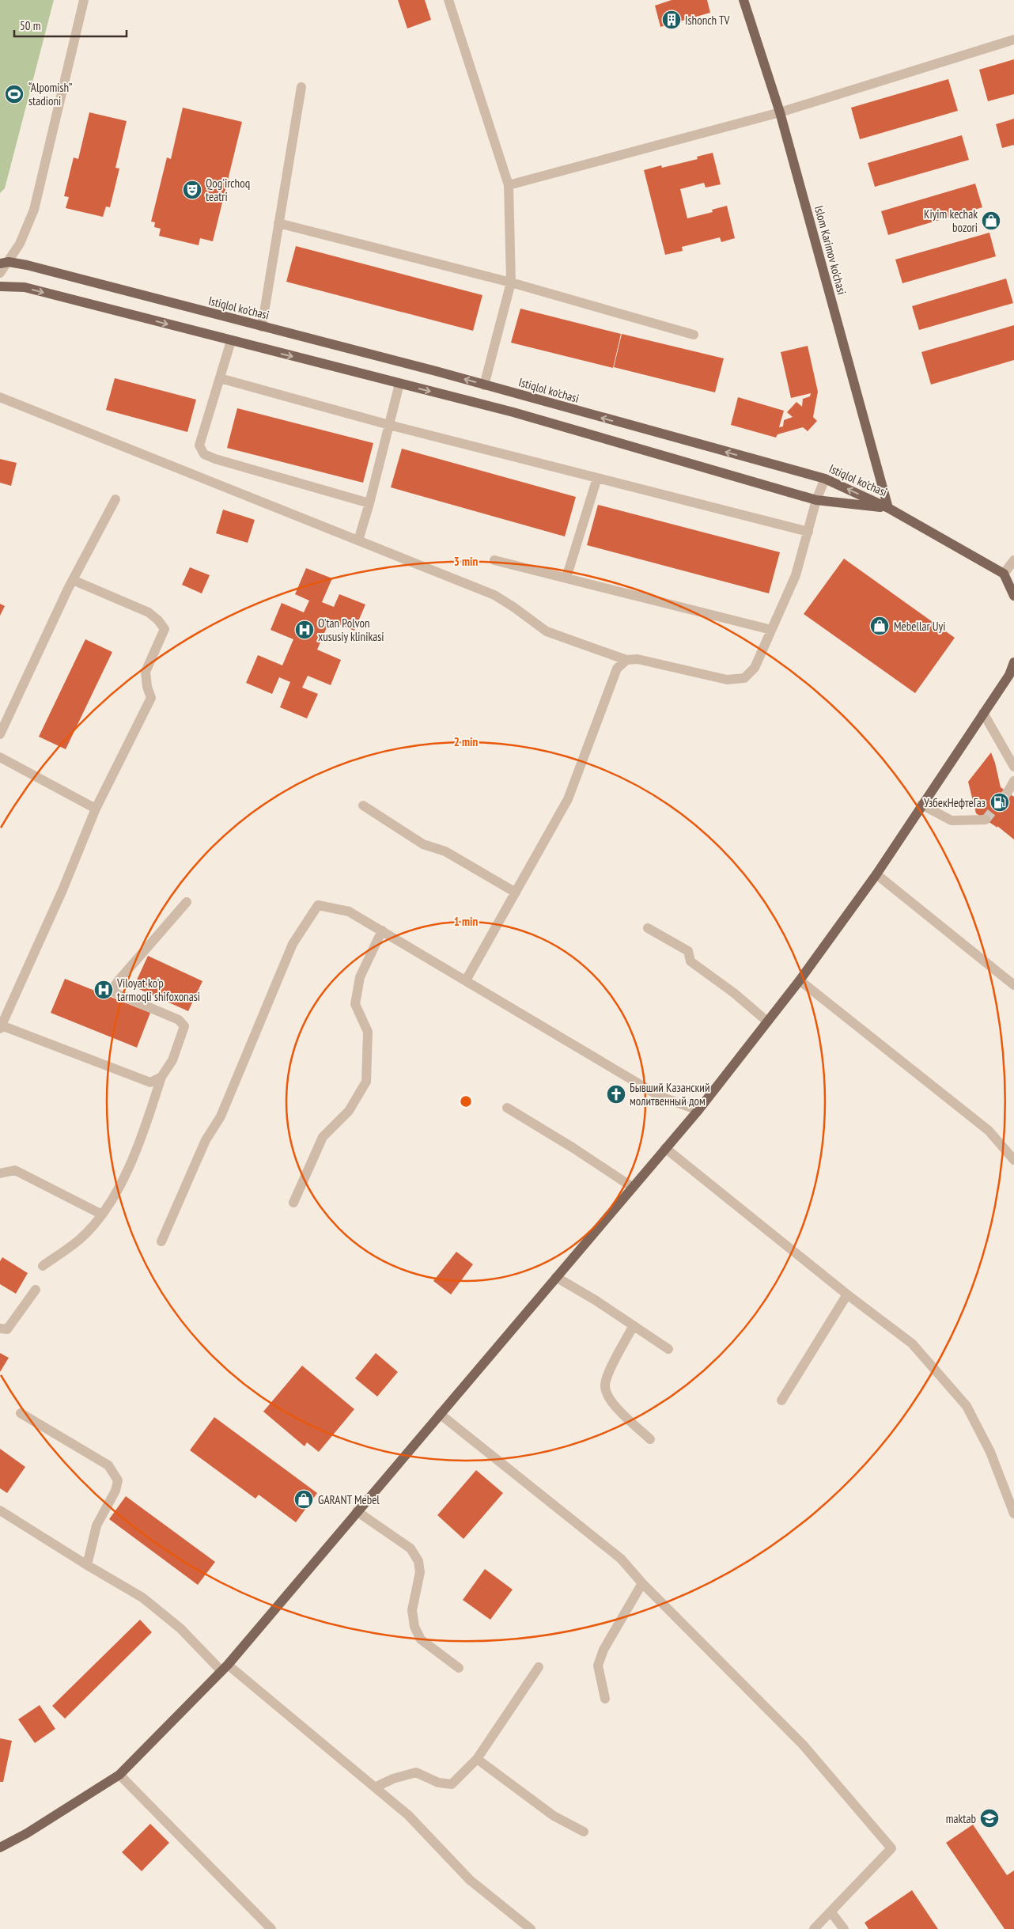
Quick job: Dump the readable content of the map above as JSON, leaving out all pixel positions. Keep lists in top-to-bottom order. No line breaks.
{"streets":{"main road":["Islom Karimov ko'chasi","Istiqlol ko'chasi"]},"crossings":[["Islom Karimov ko'chasi","Istiqlol ko'chasi"]],"places":{"building":["Ishonch TV"],"sports":["“Alpomish” stadioni"],"theatre":["Qog'irchoq teatri"],"shop":["Kiyim kechak bozori","Mebellar Uyi","GARANT Mebel"],"hospital":["O'tan Polvon xususiy klinikasi","Viloyat ko'p tarmoqli shifoxonasi"],"fuel station":["УзбекНефтеГаз"],"church":["Бывший Казанский молитвенный дом"],"school or university":["maktab"]},"scale_bar":"50 m","rings":["3 min","2 min","1 min"]}
